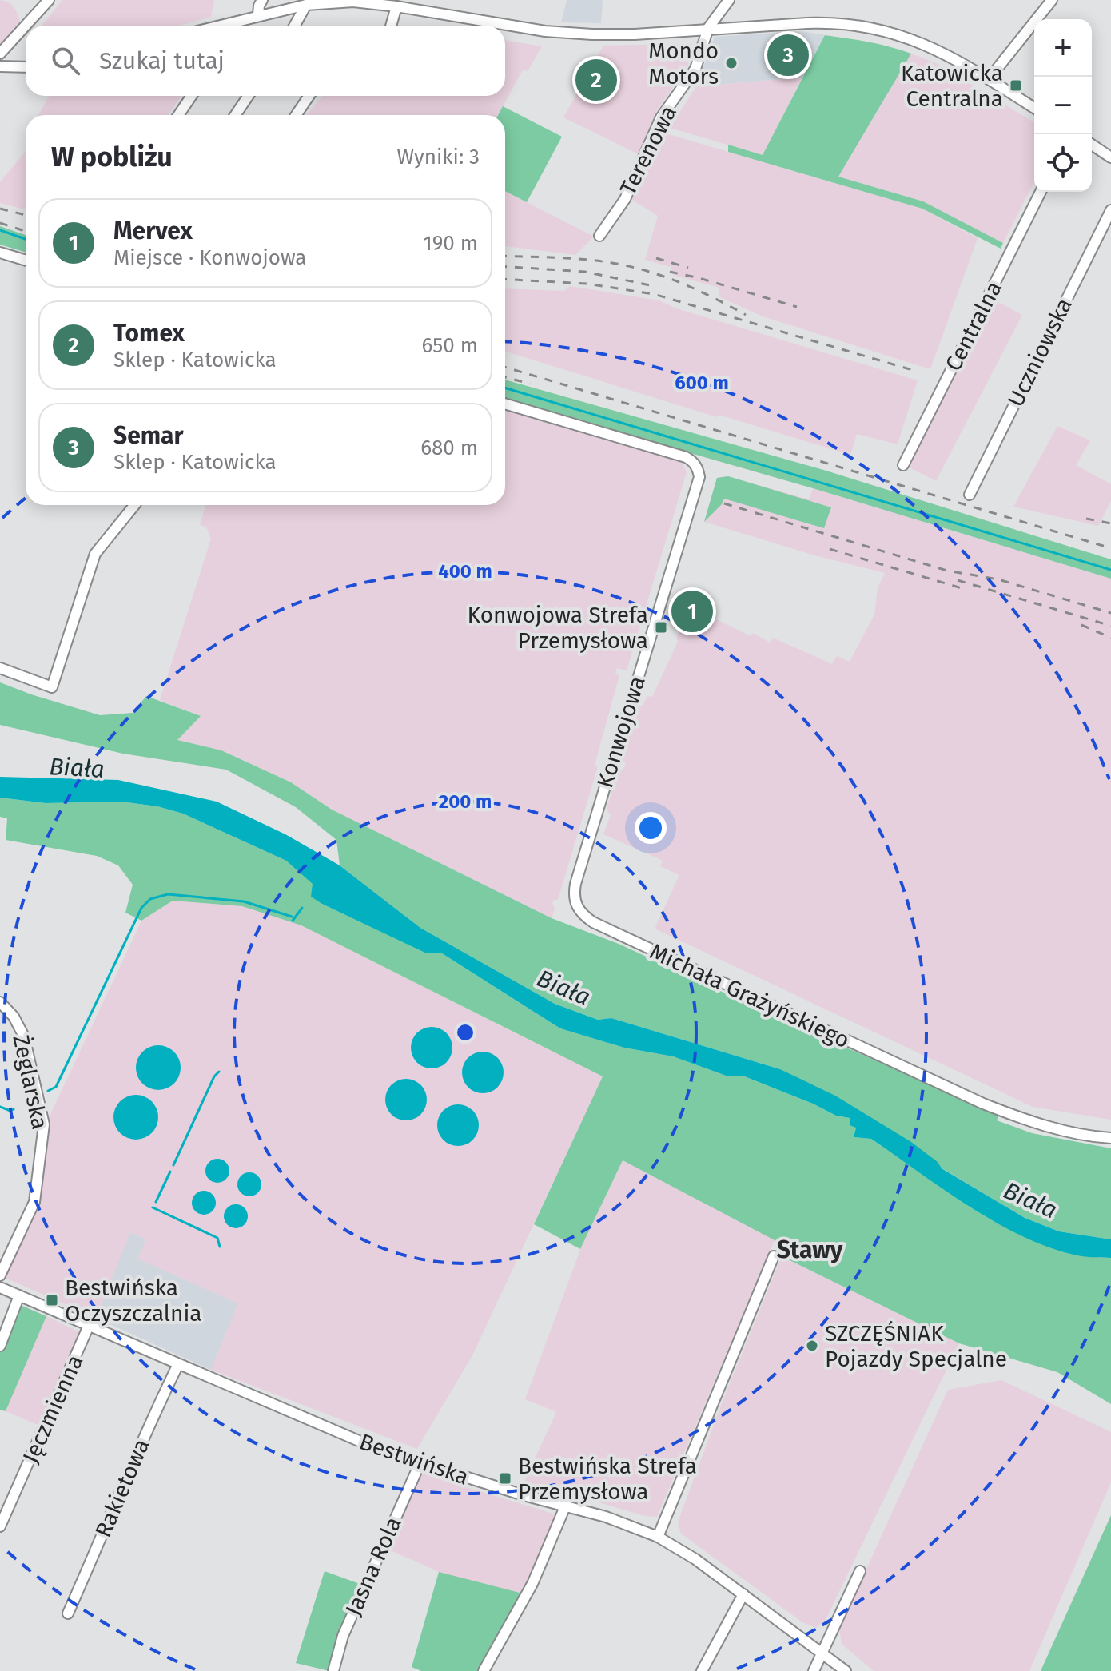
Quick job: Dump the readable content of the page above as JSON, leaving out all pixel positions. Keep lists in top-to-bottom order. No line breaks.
{"streets":{"street":["Terenowa","Centralna","Uczniowska","Konwojowa","Michała Grażyńskiego","Żeglarska","Jęczmienna","Bestwińska","Rakietowa","Jasna Rola"]},"crossings":[["Konwojowa","Michała Grażyńskiego"],["Jęczmienna","Bestwińska"],["Bestwińska","Rakietowa"],["Bestwińska","Jasna Rola"]],"districts":["Stawy"],"water":["Biała"],"places":{"other":["Mondo Motors","SZCZĘŚNIAK Pojazdy Specjalne"],"transit":["Katowicka Centralna","Konwojowa Strefa Przemysłowa","Bestwińska Oczyszczalnia","Bestwińska Strefa Przemysłowa"]},"page":{"map_buttons":["+","−"],"search":"Szukaj tutaj","pins":["3","2","1"],"heading":["W pobliżu","Wyniki: 3"],"list":[{"mark":"1","name":"Mervex","note":"Miejsce · Konwojowa","value":"190 m"},{"mark":"2","name":"Tomex","note":"Sklep · Katowicka","value":"650 m"},{"mark":"3","name":"Semar","note":"Sklep · Katowicka","value":"680 m"}]},"rings":["600 m","400 m","200 m"]}
